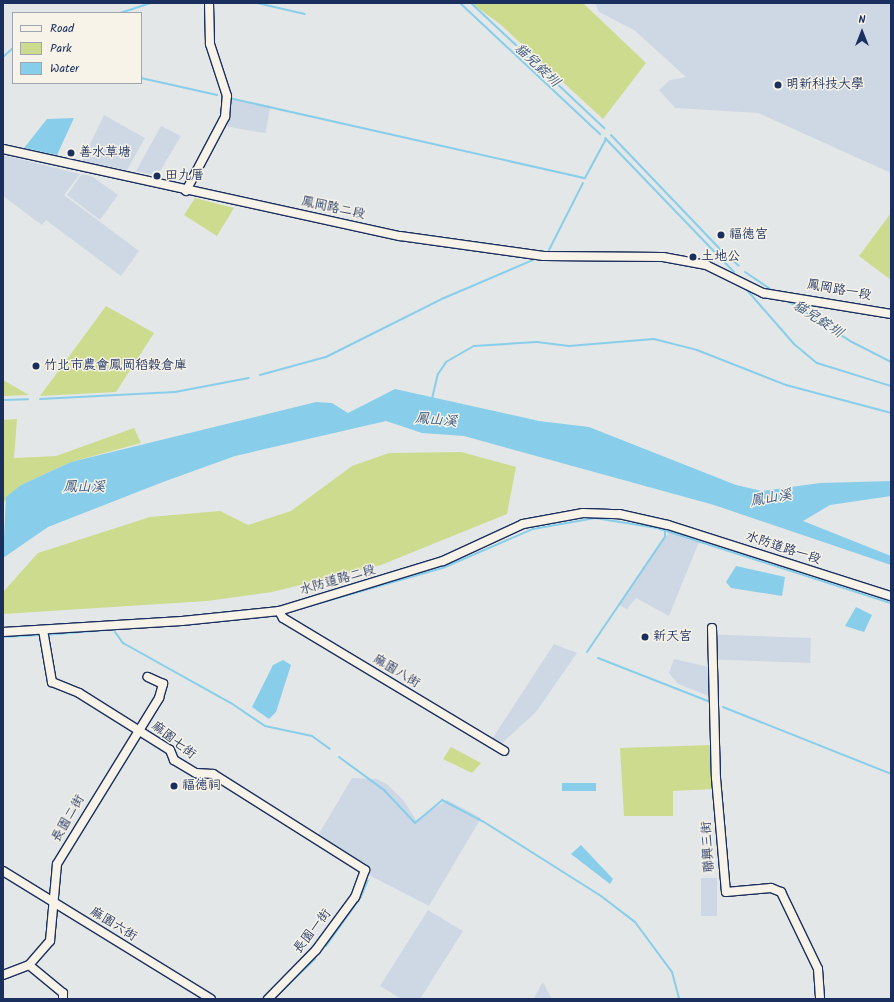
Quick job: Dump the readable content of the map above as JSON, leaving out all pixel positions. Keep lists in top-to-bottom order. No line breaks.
{"streets":{"street":["鳳岡路二段","鳳岡路一段","水防道路一段","水防道路二段","麻園八街","麻園七街","長園二街","聯興三街","麻園六街","長園一街"]},"crossings":[["鳳岡路二段","鳳岡路一段"],["水防道路一段","水防道路二段"],["水防道路二段","麻園八街"],["水防道路二段","麻園七街"],["麻園七街","長園二街"],["麻園七街","長園一街"],["長園二街","麻園六街"]],"water":["貓兒錠圳","鳳山溪"],"places":["明新科技大學","善水草塘","田九厝","福德宫","土地公","竹北市農會鳳岡稻穀倉庫","新天宫","福德祠"],"legend":["Road","Park","Water"],"north":"top"}
